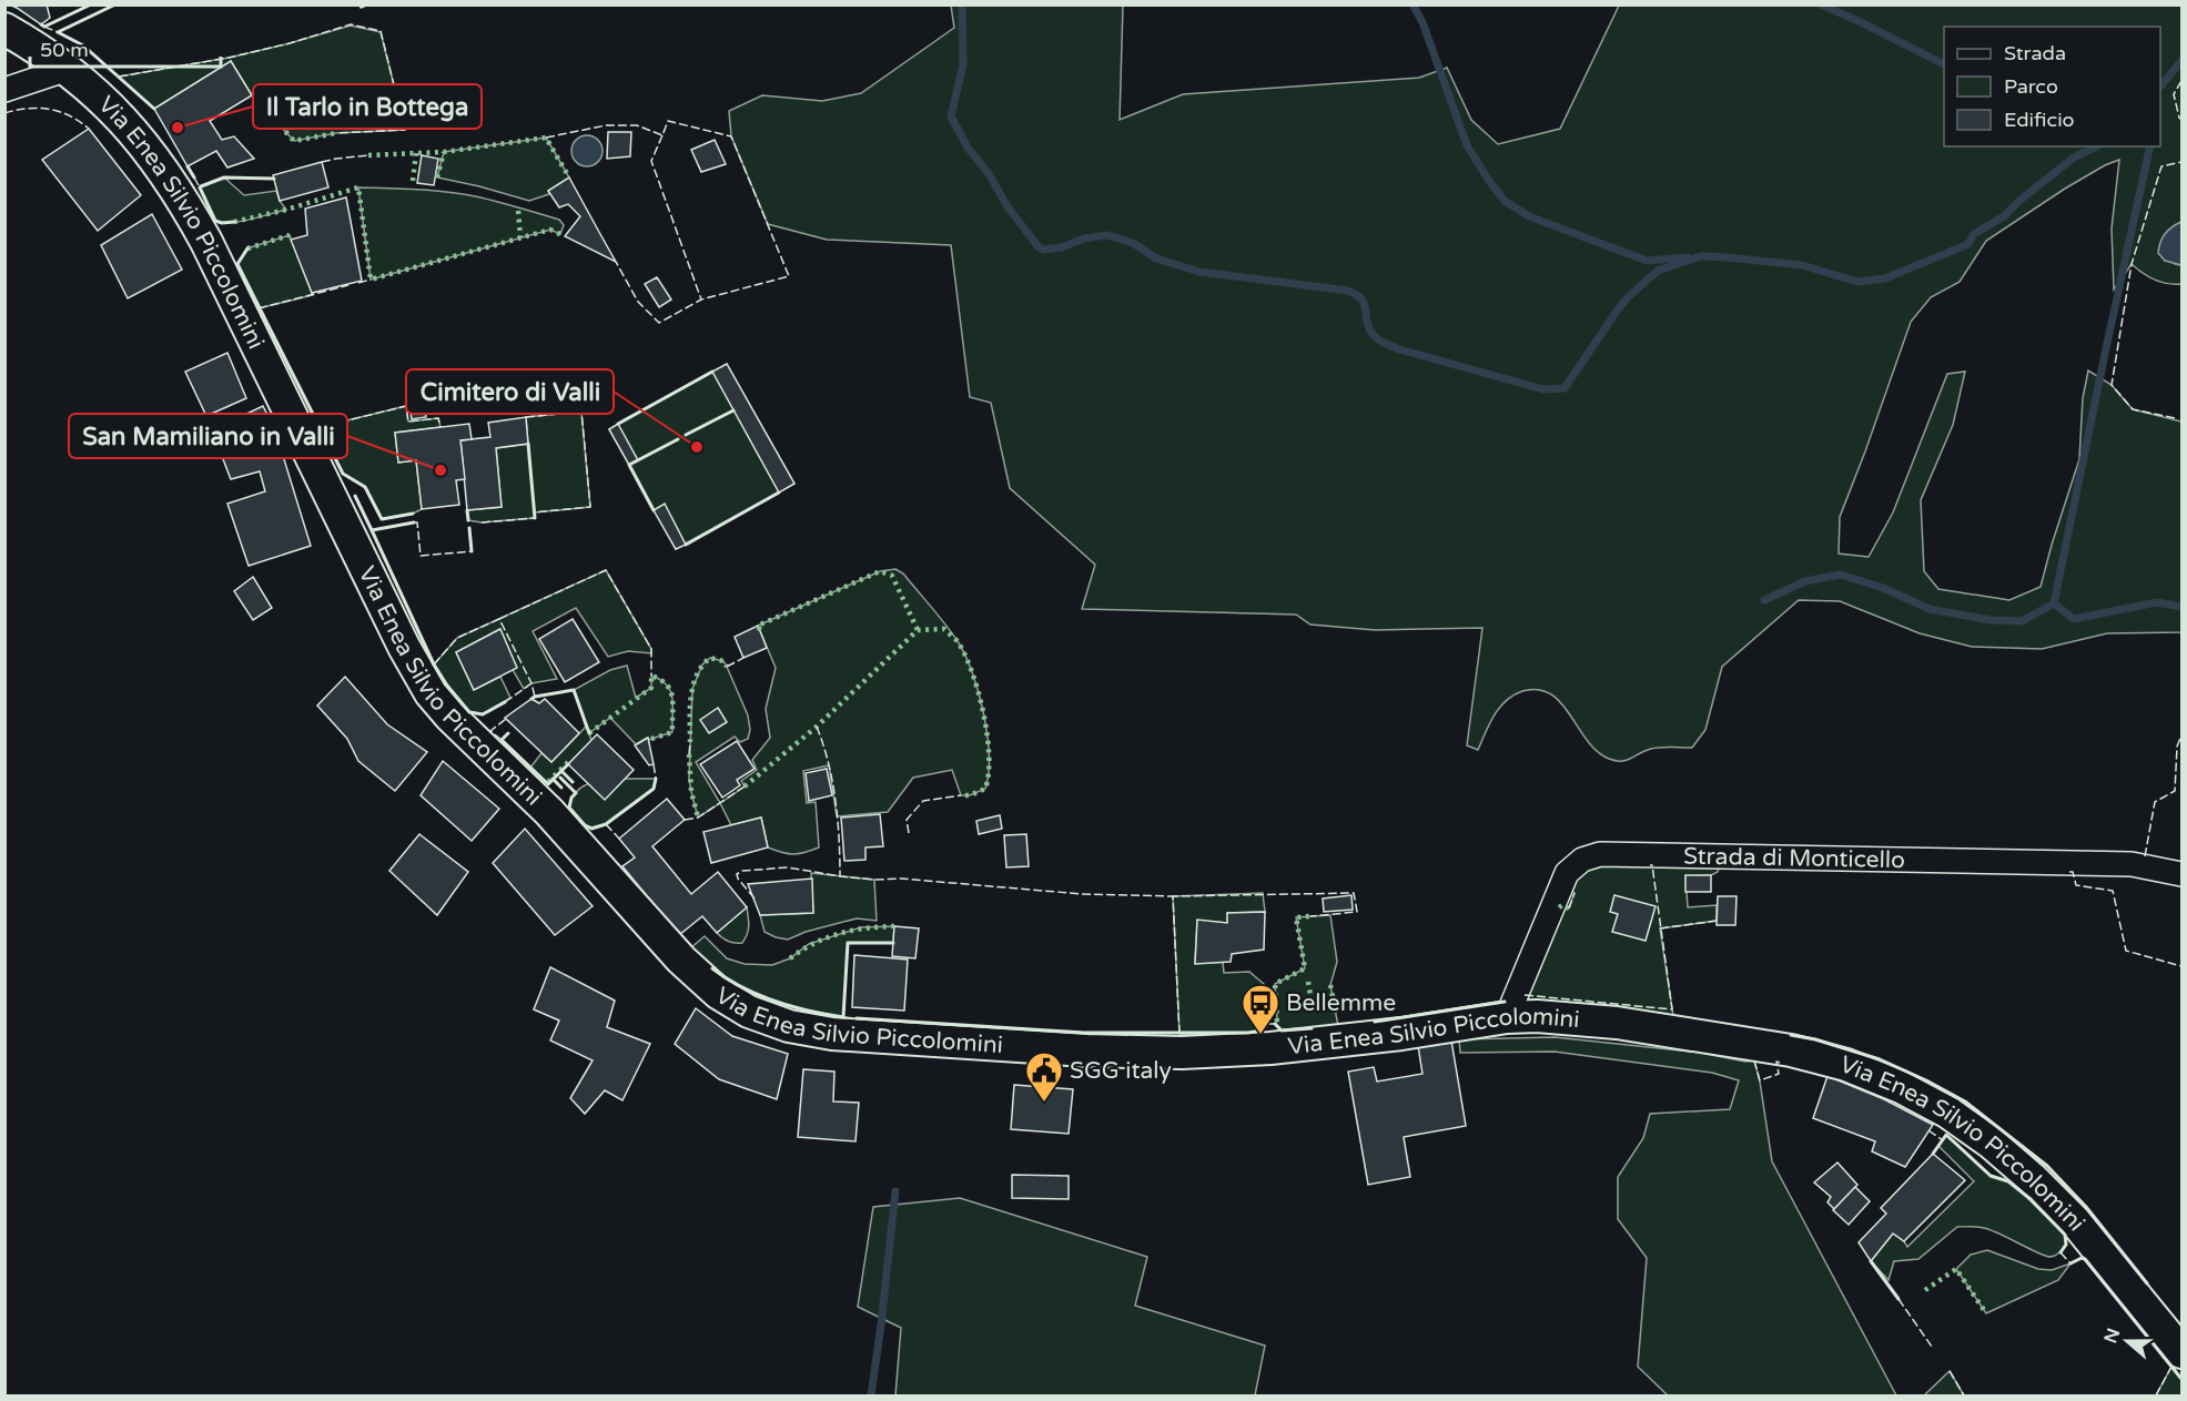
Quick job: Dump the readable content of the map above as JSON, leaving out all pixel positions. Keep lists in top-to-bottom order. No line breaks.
{"streets":{"main road":["Via Enea Silvio Piccolomini"],"street":["Strada di Monticello"]},"crossings":[["Via Enea Silvio Piccolomini","Strada di Monticello"]],"places":{"other":["Il Tarlo in Bottega","Cimitero di Valli","San Mamiliano in Valli"],"bus stop":["Bellemme"],"public building":["SGG italy"]},"legend":["Strada","Parco","Edificio"],"scale_bar":"50 m","north":"left"}
